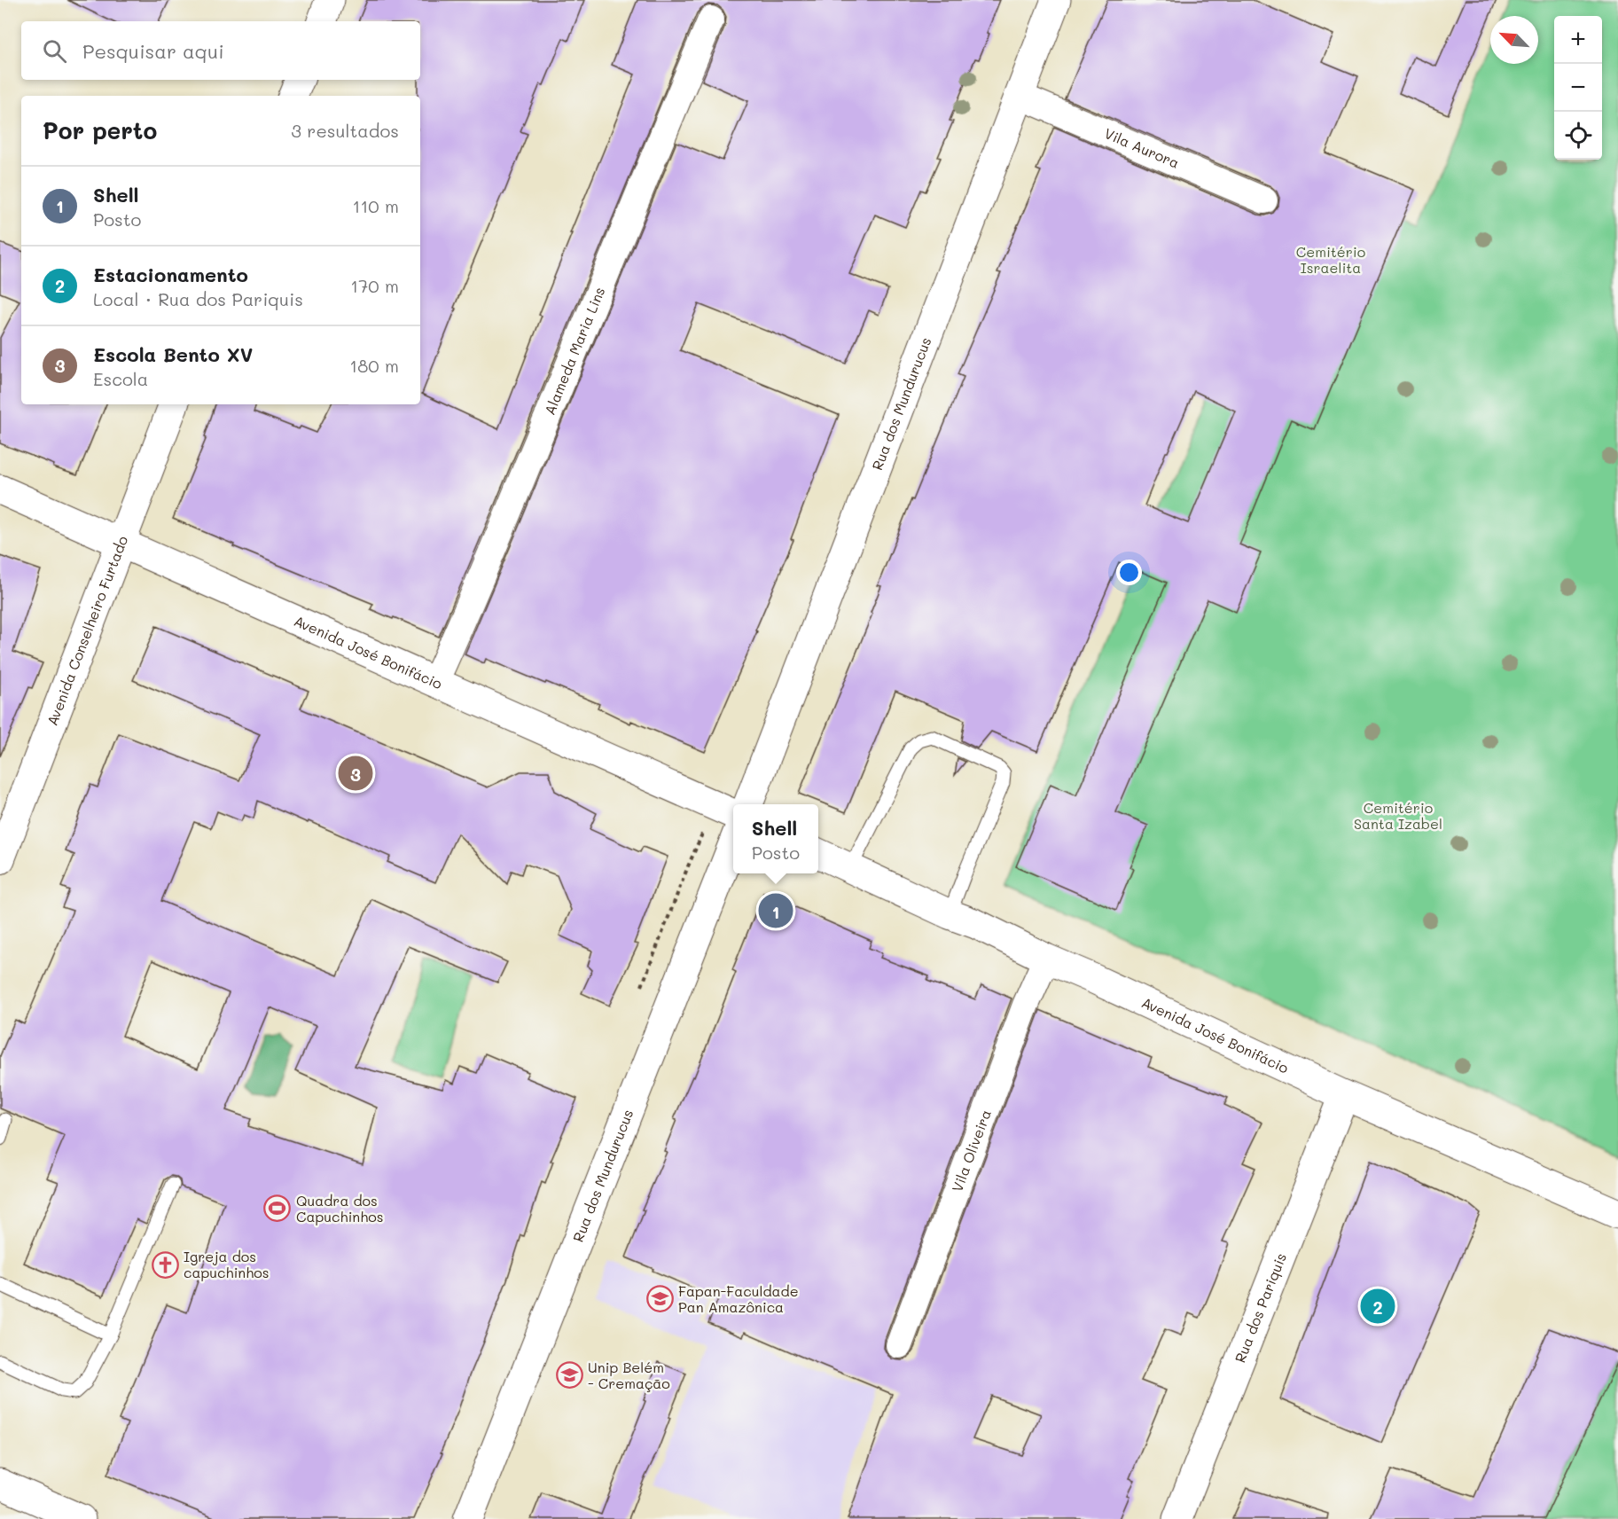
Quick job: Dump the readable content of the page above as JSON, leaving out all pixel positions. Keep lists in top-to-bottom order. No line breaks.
{"streets":{"street":["Vila Aurora","Alameda Maria Lins","Rua dos Mundurucus","Avenida Conselheiro Furtado","Avenida José Bonifácio","Vila Oliveira","Rua dos Pariquis"]},"crossings":[["Vila Aurora","Rua dos Mundurucus"],["Alameda Maria Lins","Avenida José Bonifácio"],["Avenida Conselheiro Furtado","Avenida José Bonifácio"],["Avenida José Bonifácio","Vila Oliveira"],["Avenida José Bonifácio","Rua dos Pariquis"]],"parks":["Cemitério Israelita","Cemitério Santa Izabel"],"places":{"sports":["Quadra dos Capuchinhos"],"church":["Igreja dos capuchinhos"],"school or university":["Fapan-Faculdade Pan Amazônica","Unip Belém - Cremação"]},"north":"top left","page":{"map_buttons":["+","−"],"search":"Pesquisar aqui","heading":["Por perto","3 resultados"],"list":[{"mark":"1","name":"Shell","note":"Posto","value":"110 m"},{"mark":"2","name":"Estacionamento","note":"Local · Rua dos Pariquis","value":"170 m"},{"mark":"3","name":"Escola Bento XV","note":"Escola","value":"180 m"}],"pins":["3","1","2"],"popup":["Shell","Posto"]}}
